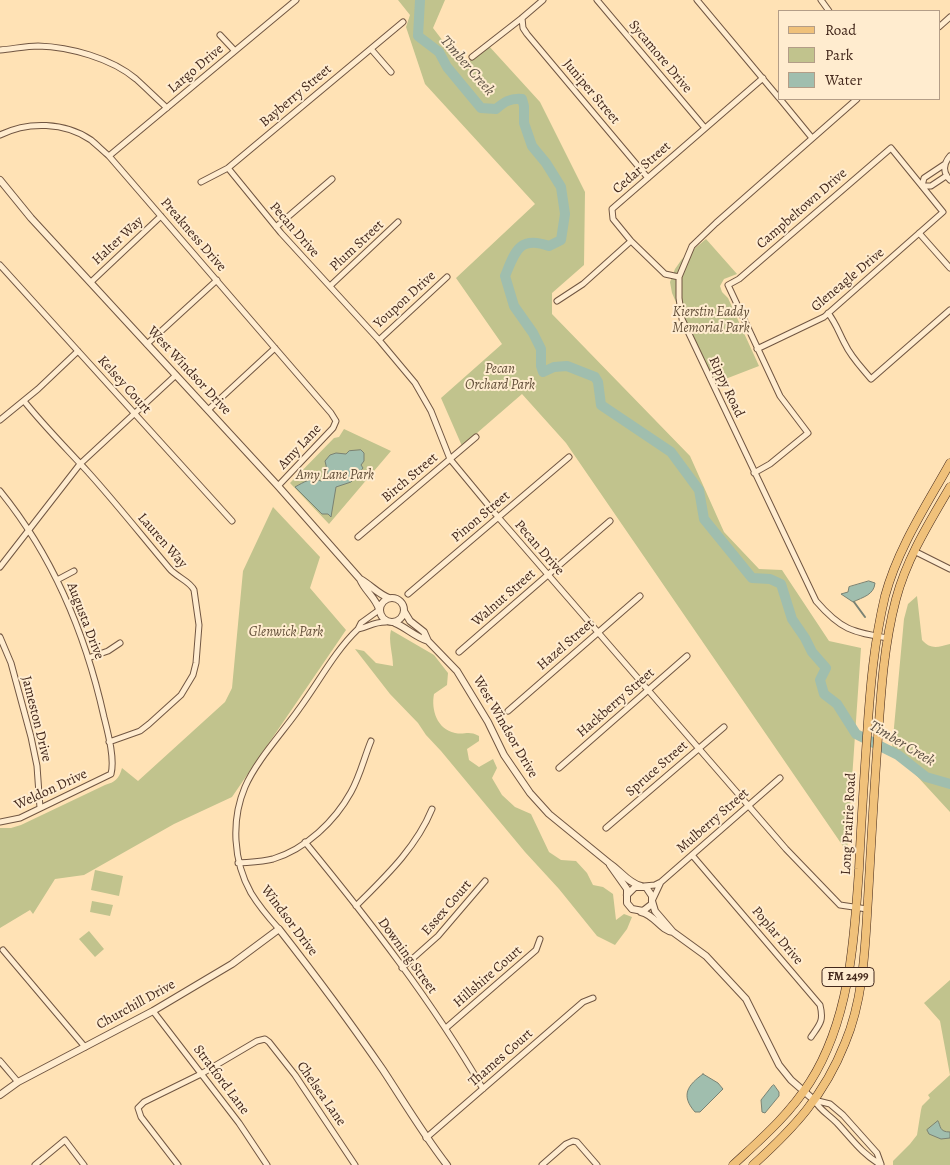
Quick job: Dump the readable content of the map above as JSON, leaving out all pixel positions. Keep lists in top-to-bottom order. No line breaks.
{"streets":{"main road":["Long Prairie Road","FM 2499"],"street":["Sycamore Drive","Largo Drive","Juniper Street","Bayberry Street","Cedar Street","Campbeltown Drive","Pecan Drive","Preakness Drive","Halter Way","Plum Street","Gleneagle Drive","Youpon Drive","West Windsor Drive","Kelsey Court","Rippy Road","Amy Lane","Birch Street","Pinon Street","Lauren Way","Walnut Street","Augusta Drive","Hazel Street","Hackberry Street","Jameston Drive","Spruce Street","Weldon Drive","Mulberry Street","Essex Court","Windsor Drive","Poplar Drive","Downing Street","Hillshire Court","Churchill Drive","Thames Court","Stratford Lane","Chelsea Lane"]},"crossings":[["Sycamore Drive","Cedar Street"],["Largo Drive","Preakness Drive"],["Juniper Street","Cedar Street"],["Bayberry Street","Pecan Drive"],["Cedar Street","Rippy Road"],["Campbeltown Drive","Gleneagle Drive"],["Pecan Drive","Plum Street"],["Pecan Drive","Youpon Drive"],["Pecan Drive","Birch Street"],["Pecan Drive","Pinon Street"],["Pecan Drive","Walnut Street"],["Pecan Drive","Hazel Street"],["Pecan Drive","Hackberry Street"],["Pecan Drive","Spruce Street"],["Pecan Drive","Mulberry Street"],["Pecan Drive","Long Prairie Road"],["Preakness Drive","Halter Way"],["Preakness Drive","Amy Lane"],["Halter Way","West Windsor Drive"],["West Windsor Drive","Amy Lane"],["West Windsor Drive","Mulberry Street"],["West Windsor Drive","Long Prairie Road"],["West Windsor Drive","Windsor Drive"],["Rippy Road","Long Prairie Road"],["Lauren Way","Augusta Drive"],["Augusta Drive","Weldon Drive"],["Jameston Drive","Weldon Drive"],["Mulberry Street","Poplar Drive"],["Essex Court","Downing Street"],["Windsor Drive","Churchill Drive"],["Windsor Drive","Thames Court"],["Downing Street","Hillshire Court"],["Downing Street","Thames Court"],["Churchill Drive","Stratford Lane"],["Stratford Lane","Chelsea Lane"]],"water":["Timber Creek"],"parks":["Kierstin Eaddy Memorial Park","Pecan Orchard Park","Amy Lane Park","Glenwick Park"],"legend":["Road","Park","Water"]}
